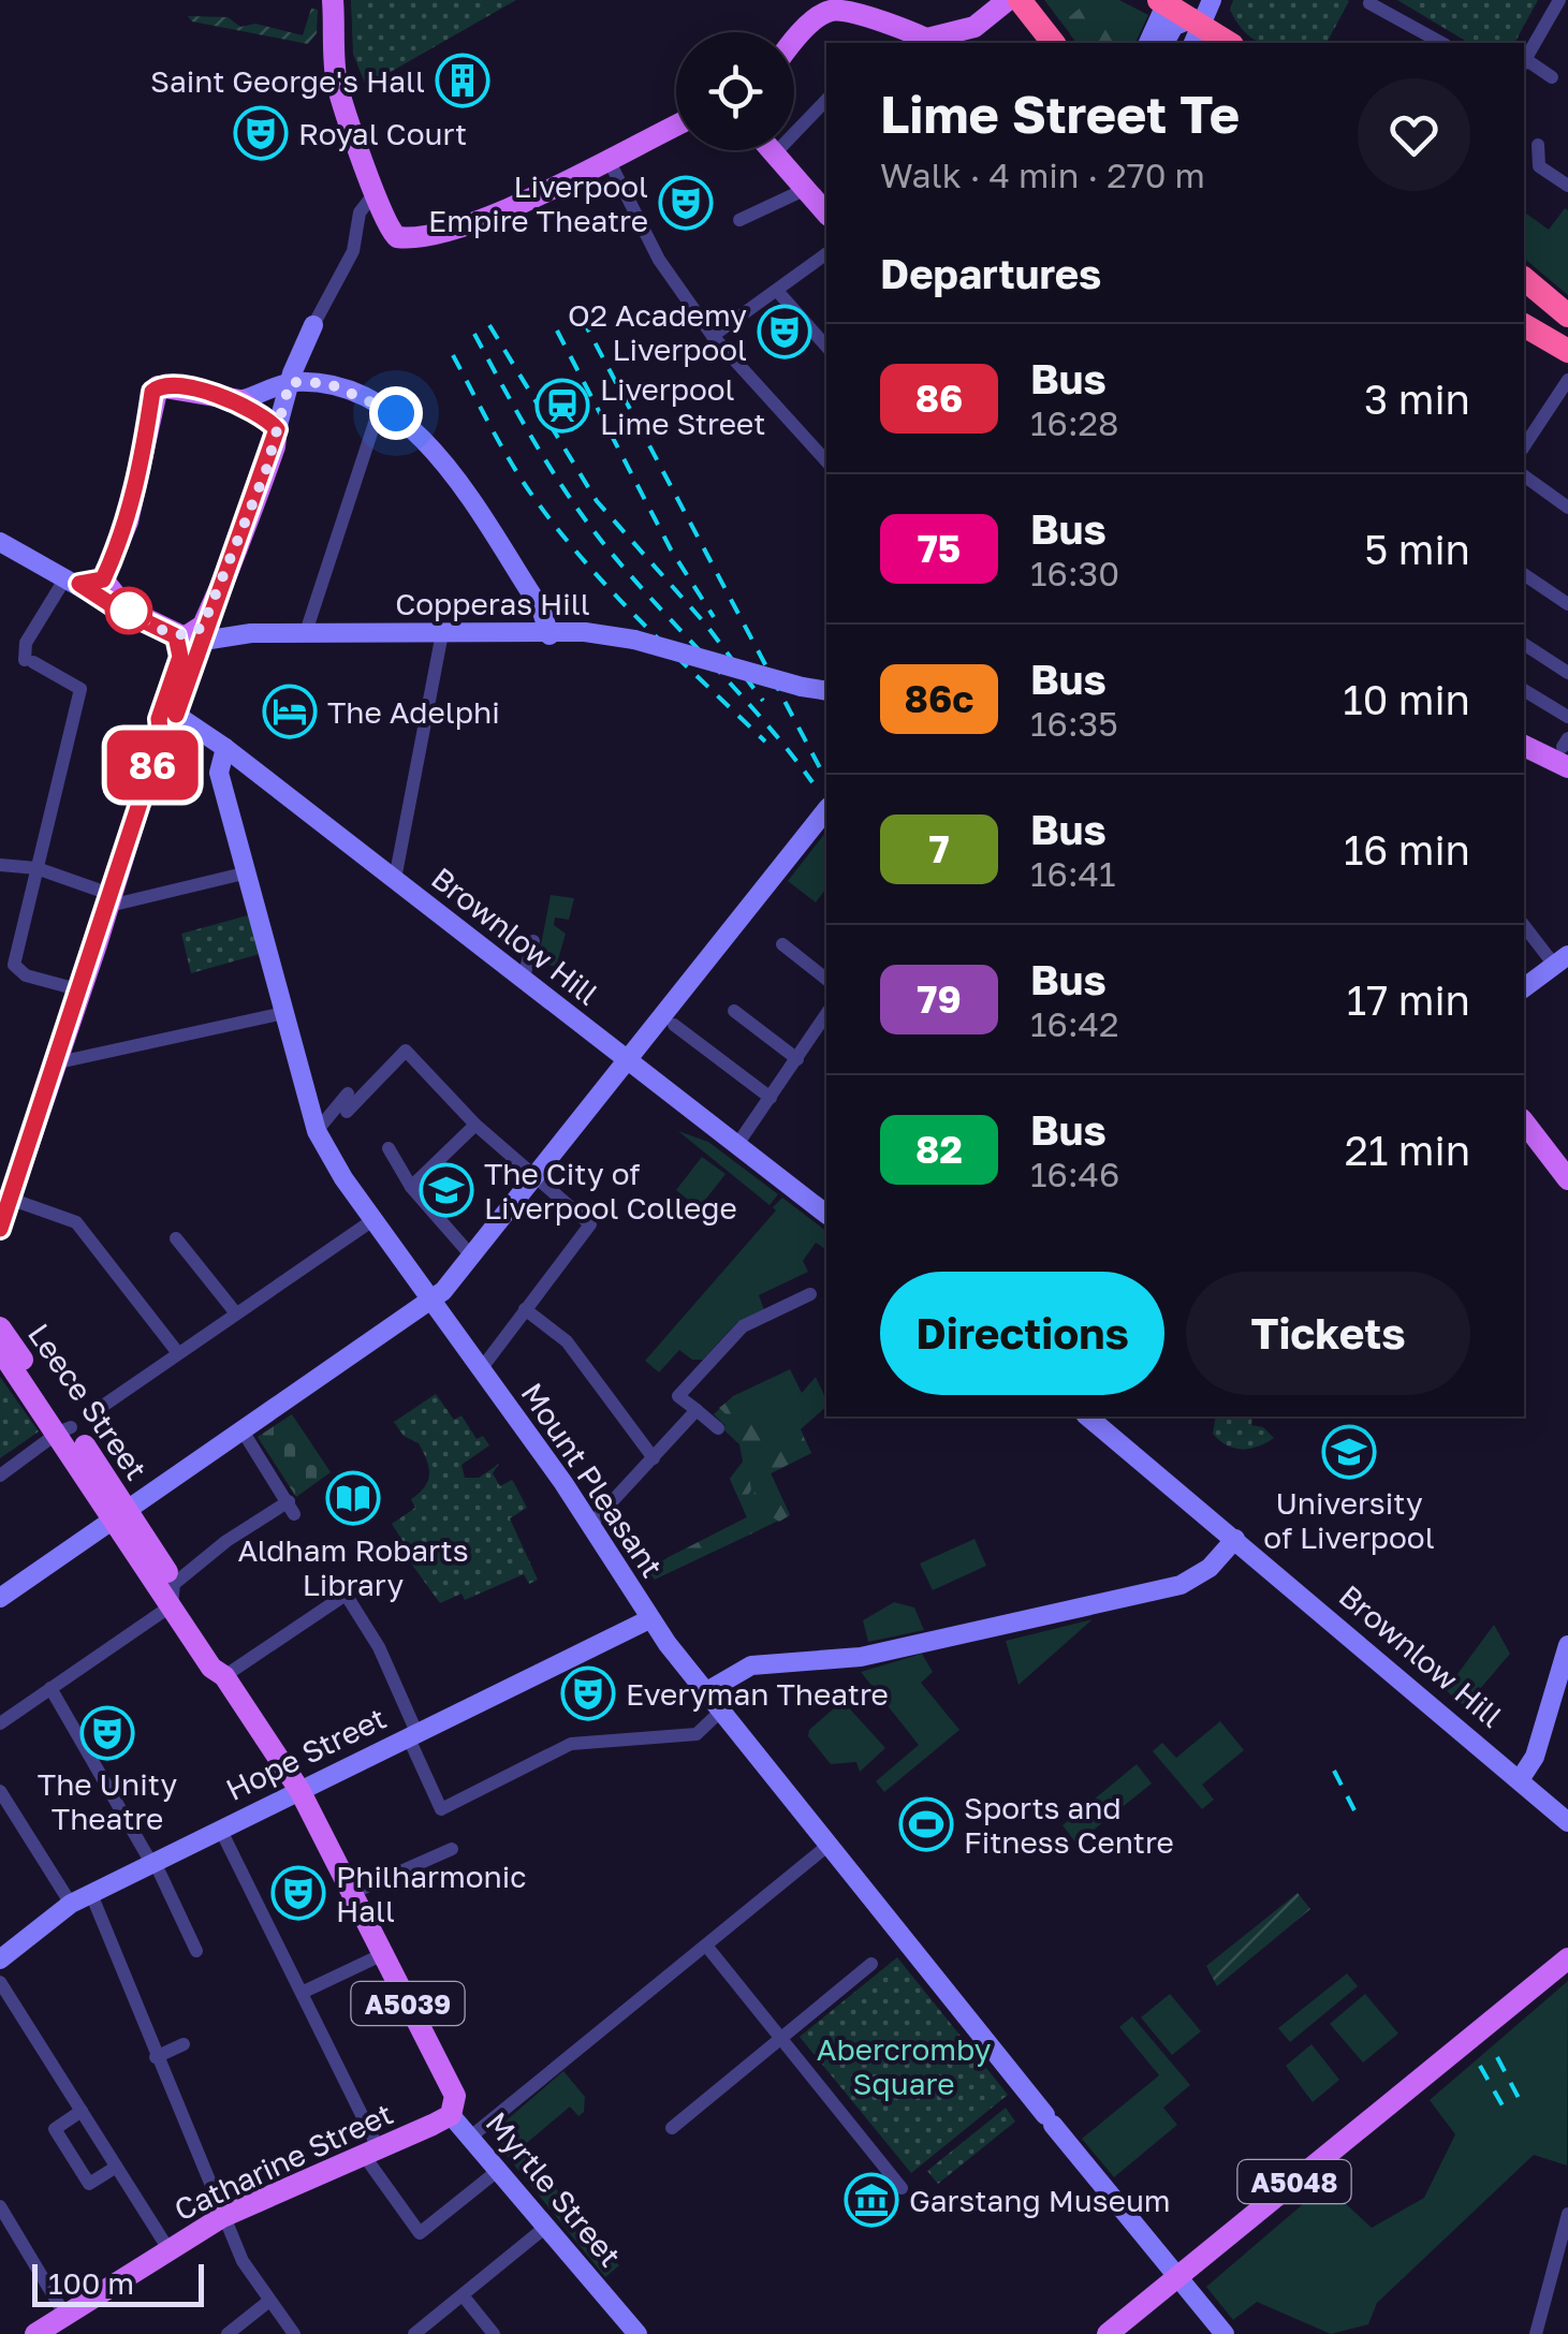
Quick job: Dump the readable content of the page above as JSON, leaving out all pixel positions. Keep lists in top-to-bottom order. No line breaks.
{"streets":{"main road":["Leece Street","A5039","Catharine Street","A5048","Myrtle Street"],"street":["Copperas Hill","Brownlow Hill","Mount Pleasant","Hope Street"]},"crossings":[["Brownlow Hill","Mount Pleasant"],["Leece Street","A5039"],["Mount Pleasant","Hope Street"],["Mount Pleasant","A5048"],["Hope Street","A5039"],["Hope Street","Myrtle Street"],["A5039","Myrtle Street"],["Catharine Street","Myrtle Street"]],"parks":["Abercromby Square"],"places":{"building":["Saint George's Hall"],"theatre":["Royal Court","Liverpool Empire Theatre","O2 Academy Liverpool","Everyman Theatre","The Unity Theatre","Philharmonic Hall"],"station":["Liverpool Lime Street"],"hotel":["The Adelphi"],"school or university":["The City of Liverpool College","University of Liverpool"],"library":["Aldham Robarts Library"],"sports":["Sports and Fitness Centre"],"museum":["Garstang Museum"]},"lines":["bus line 86"],"scale_bar":"100 m","page":{"on_map":"86","heading":[["Lime Street Te","Walk · 4 min · 270 m"],"Departures"],"list":[{"mark":"86","name":"Bus","note":"16:28","value":"3 min"},{"mark":"75","name":"Bus","note":"16:30","value":"5 min"},{"mark":"86c","name":"Bus","note":"16:35","value":"10 min"},{"mark":"7","name":"Bus","note":"16:41","value":"16 min"},{"mark":"79","name":"Bus","note":"16:42","value":"17 min"},{"mark":"82","name":"Bus","note":"16:46","value":"21 min"}],"buttons":["Directions","Tickets"],"scale":"100 m"}}
